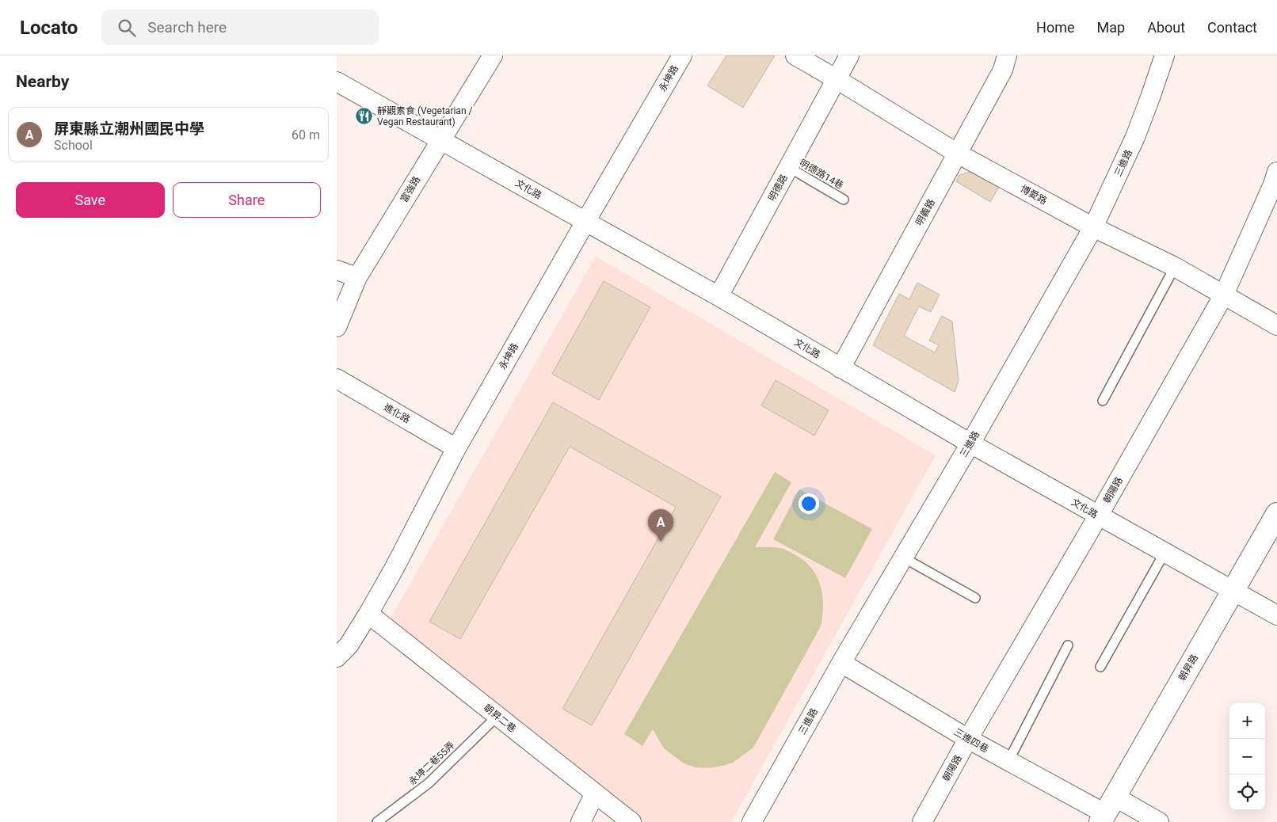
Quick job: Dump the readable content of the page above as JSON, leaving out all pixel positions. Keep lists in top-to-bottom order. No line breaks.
{"streets":{"main road":["朝昇路"],"street":["永坤路","三進路","明德路","富強路","文化路","博愛路","明義路","進化路","朝陽路","朝昇二巷","三進四巷"],"lane":["明德路14巷","永坤二巷55弄"]},"crossings":[["永坤路","文化路"],["永坤路","進化路"],["永坤路","朝昇二巷"],["三進路","文化路"],["三進路","博愛路"],["三進路","三進四巷"],["明德路14巷","明德路"],["明德路","文化路"],["明德路","博愛路"],["富強路","文化路"],["文化路","明義路"],["文化路","朝陽路"],["文化路","朝昇路"],["博愛路","明義路"],["博愛路","朝陽路"],["朝陽路","三進四巷"],["朝昇路","三進四巷"],["朝昇二巷","永坤二巷55弄"]],"places":{"restaurant":["靜觀素食 (Vegetarian / Vegan Restaurant)"]},"page":{"header":"Locato","search":"Search here","nav":["Home","Map","About","Contact"],"heading":"Nearby","list":[{"mark":"A","name":"屏東縣立潮州國民中學","note":"School","value":"60 m"}],"buttons":["Save","Share"],"pins":"A","map_buttons":["+","−"]}}
